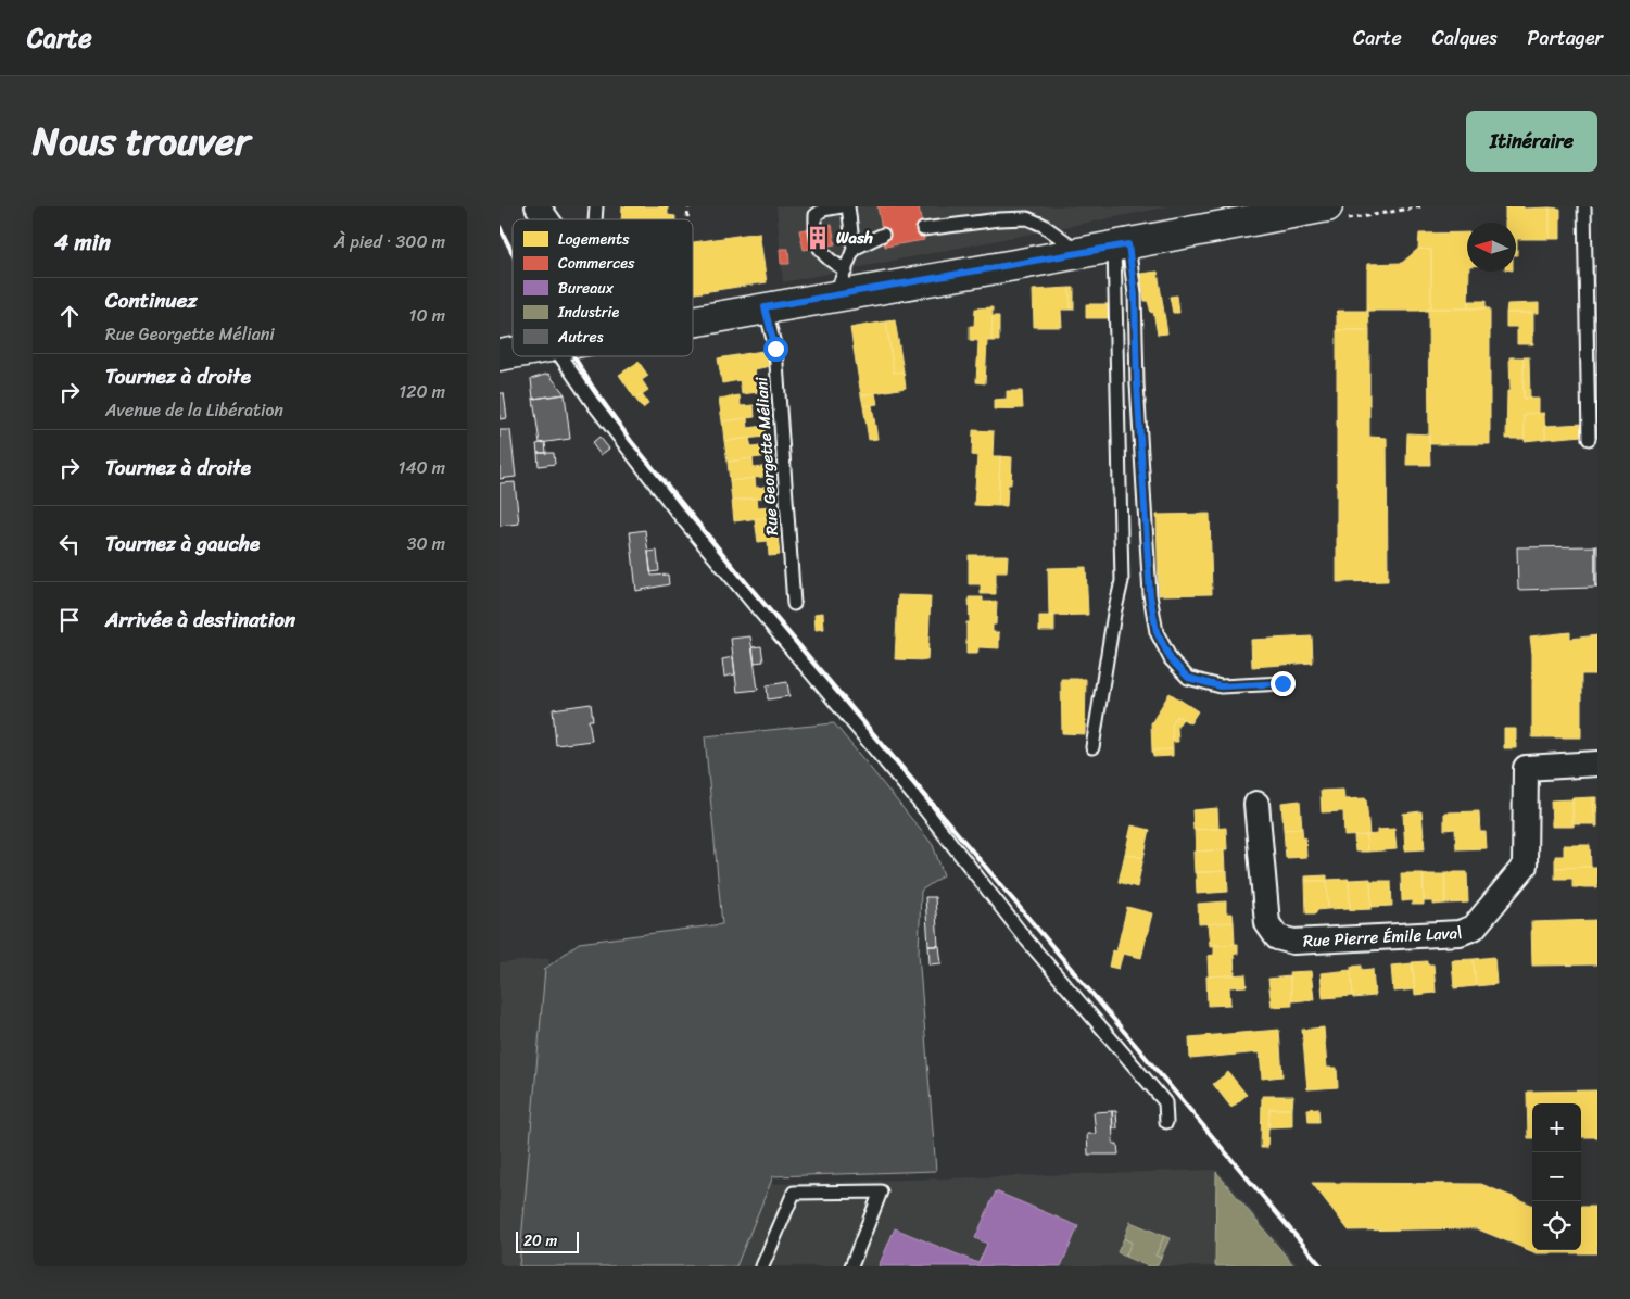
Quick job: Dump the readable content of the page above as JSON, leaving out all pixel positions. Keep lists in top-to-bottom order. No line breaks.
{"streets":{"street":["Rue Pierre Émile Laval"],"lane":["Rue Georgette Méliani"]},"places":{"building":["Wash"]},"legend":["Logements","Commerces","Bureaux","Industrie","Autres"],"scale_bar":"20 m","north":"left","page":{"header":"Carte","nav":["Carte","Calques","Partager"],"title":"Nous trouver","buttons":"Itinéraire","heading":["4 min","À pied · 300 m"],"list":[["Continuez","Rue Georgette Méliani","10 m"],["Tournez à droite","Avenue de la Libération","120 m"],["Tournez à droite","140 m"],["Tournez à gauche","30 m"],"Arrivée à destination"],"map_buttons":["+","−"],"scale":"20 m"}}
